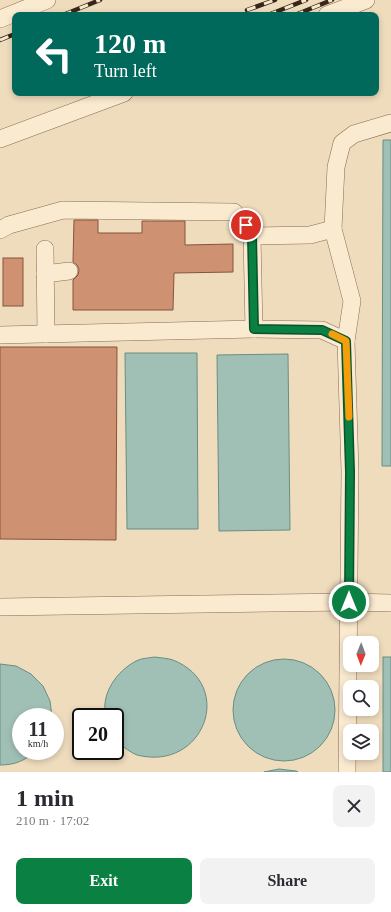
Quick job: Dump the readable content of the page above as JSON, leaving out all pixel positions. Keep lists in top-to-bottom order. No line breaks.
{"north":"bottom","page":{"turn":["120 m","Turn left"],"speed":"11 km/h","limit":"20","heading":["1 min","210 m · 17:02"],"buttons":["Exit","Share"]}}
